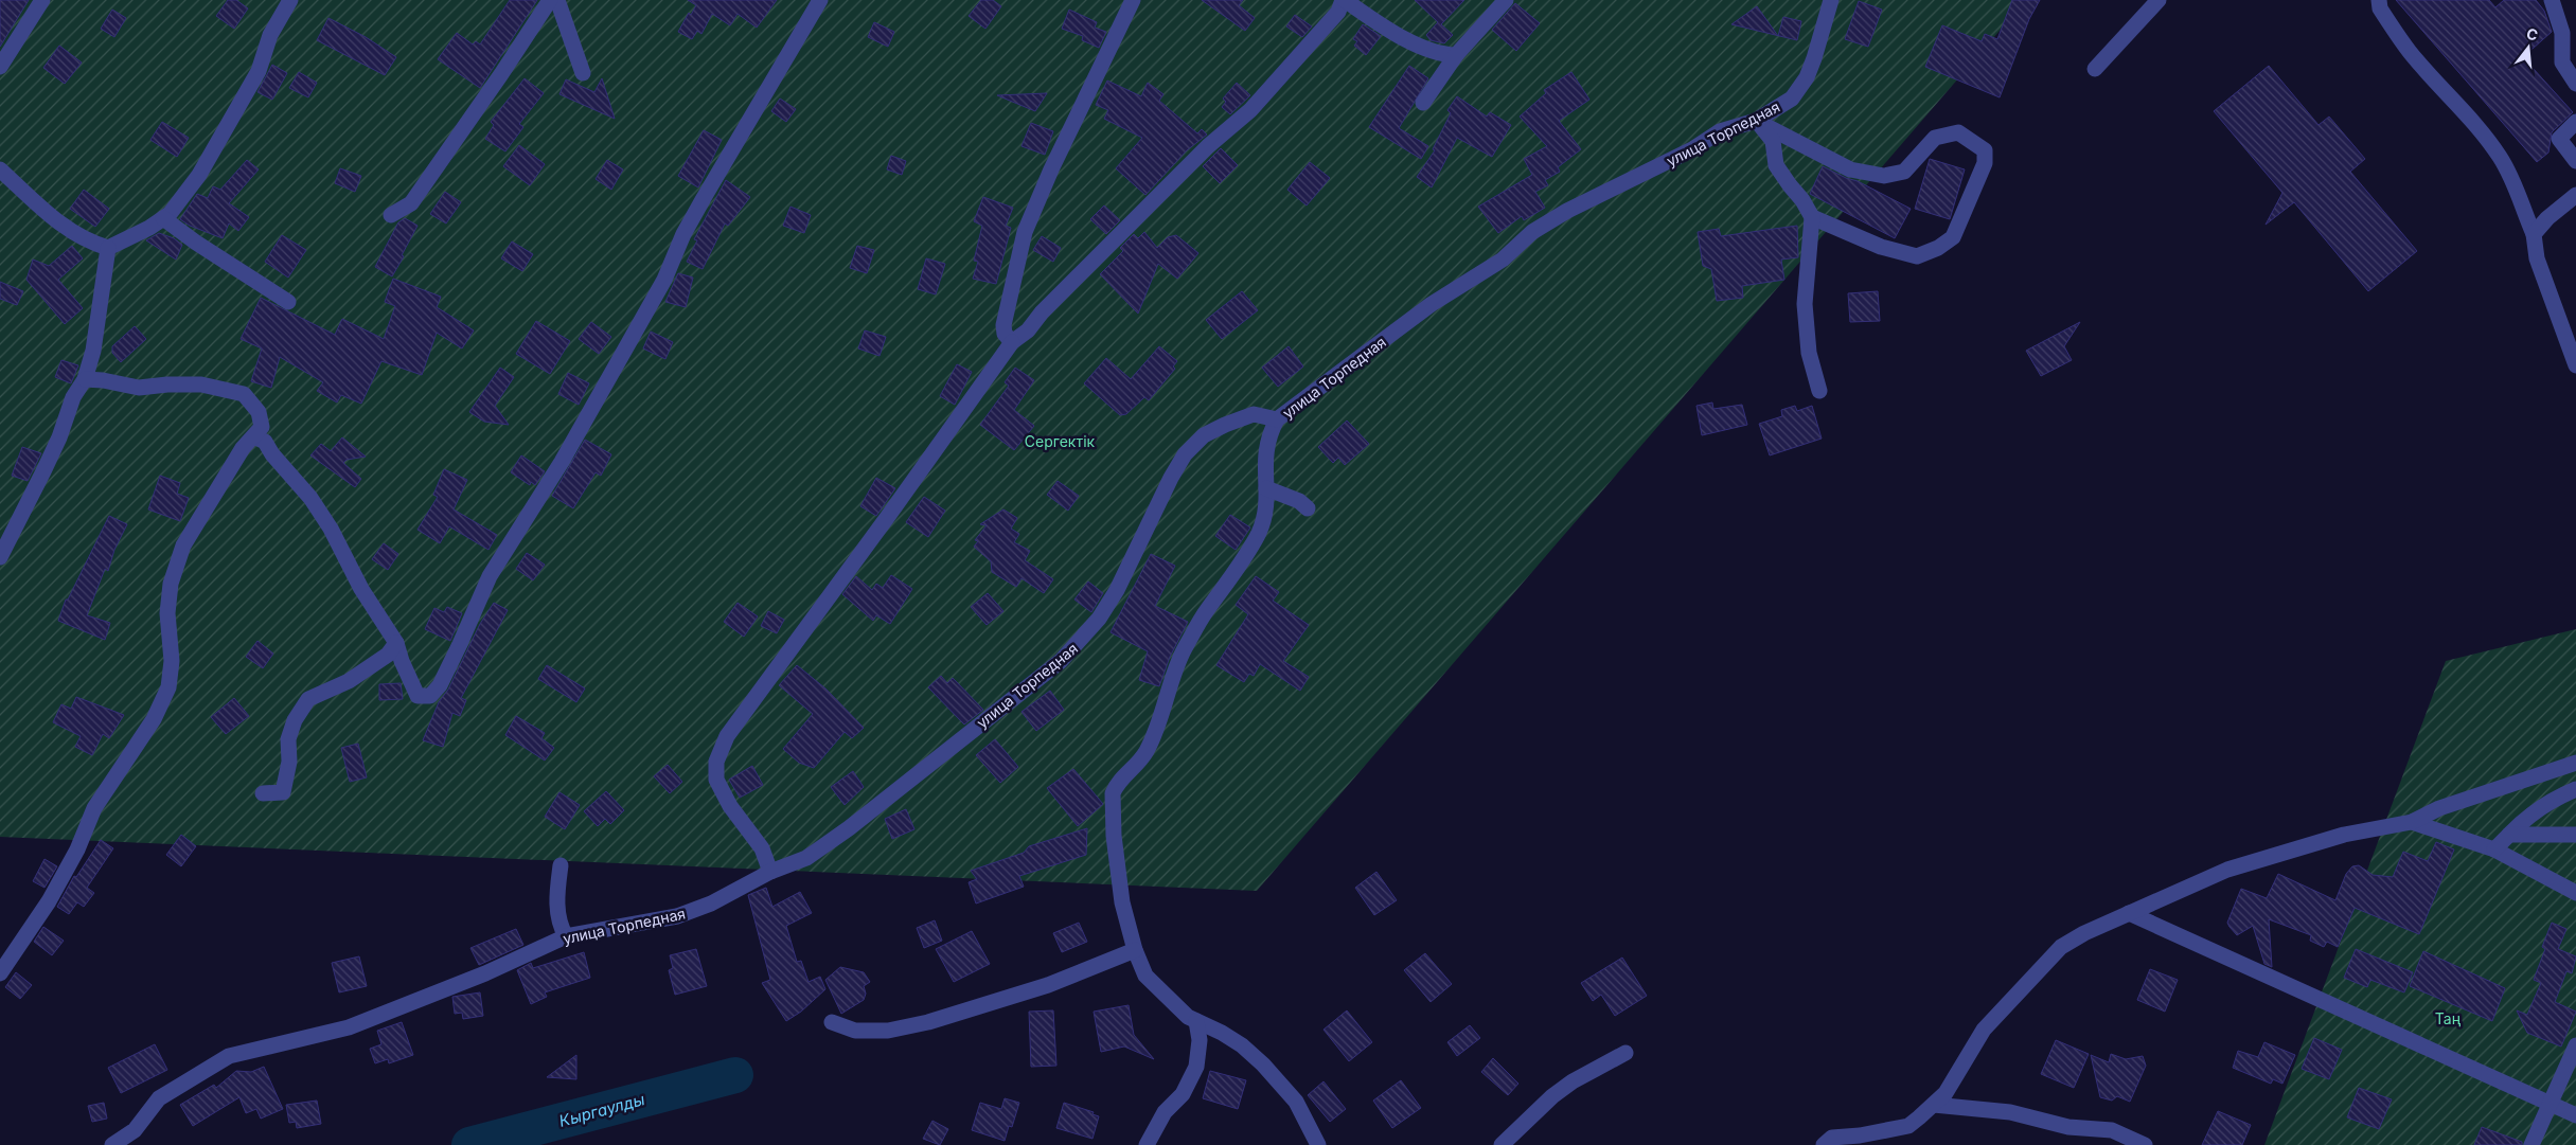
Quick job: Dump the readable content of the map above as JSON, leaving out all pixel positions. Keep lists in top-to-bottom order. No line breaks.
{"streets":{"street":["улица Торпедная"]},"water":["Кыргаулды"],"parks":["Сергектік","Таң"],"north":"top"}
